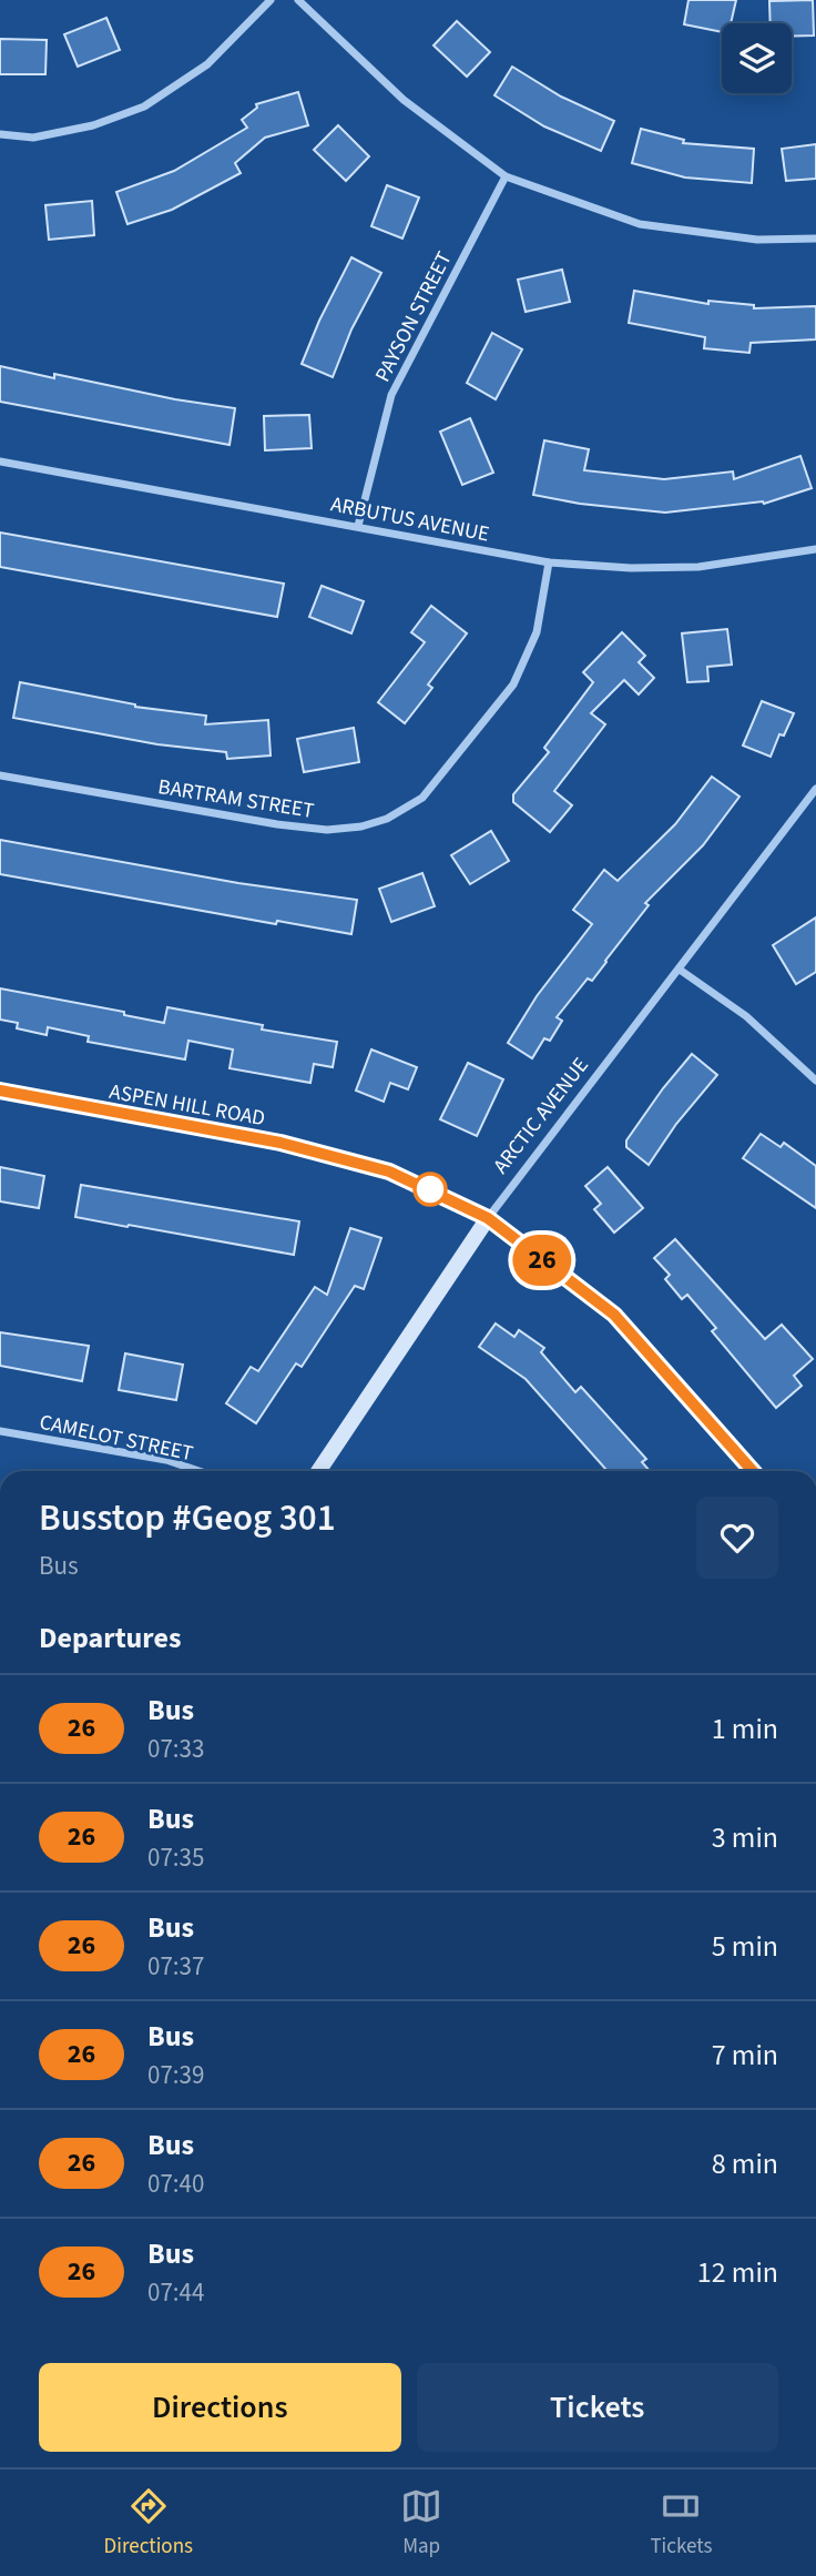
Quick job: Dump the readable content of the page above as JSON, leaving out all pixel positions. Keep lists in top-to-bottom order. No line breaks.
{"streets":{"street":["PAYSON STREET","ARBUTUS AVENUE","BARTRAM STREET","ASPEN HILL ROAD","ARCTIC AVENUE","CAMELOT STREET"]},"crossings":[["PAYSON STREET","ARBUTUS AVENUE"],["ARBUTUS AVENUE","BARTRAM STREET"],["ASPEN HILL ROAD","ARCTIC AVENUE"]],"lines":["bus line 26"],"page":{"on_map":"26","heading":[["Busstop #Geog 301","Bus"],"Departures"],"list":[{"mark":"26","name":"Bus","note":"07:33","value":"1 min"},{"mark":"26","name":"Bus","note":"07:35","value":"3 min"},{"mark":"26","name":"Bus","note":"07:37","value":"5 min"},{"mark":"26","name":"Bus","note":"07:39","value":"7 min"},{"mark":"26","name":"Bus","note":"07:40","value":"8 min"},{"mark":"26","name":"Bus","note":"07:44","value":"12 min"}],"buttons":["Directions","Tickets"],"tabs":["Directions","Map","Tickets"]}}
